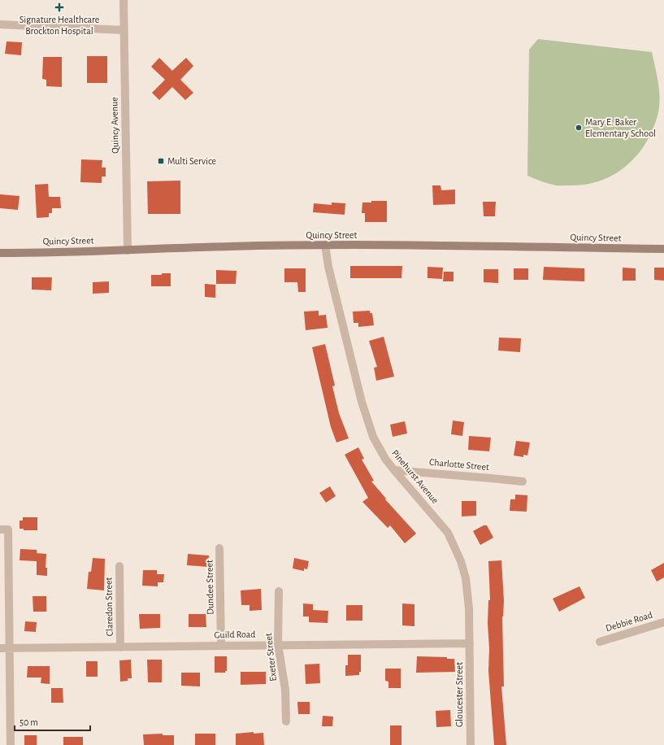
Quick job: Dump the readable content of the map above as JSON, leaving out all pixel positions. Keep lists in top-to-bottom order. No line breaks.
{"streets":{"main road":["Quincy Street"],"street":["Quincy Avenue","Charlotte Street","Pinehurst Avenue","Dundee Street","Claredon Street","Debbie Road","Guild Road","Exeter Street","Gloucester Street"]},"crossings":[["Quincy Avenue","Quincy Street"],["Quincy Street","Pinehurst Avenue"],["Charlotte Street","Pinehurst Avenue"],["Pinehurst Avenue","Guild Road"],["Pinehurst Avenue","Gloucester Street"],["Dundee Street","Guild Road"],["Claredon Street","Guild Road"],["Guild Road","Exeter Street"],["Guild Road","Gloucester Street"]],"places":{"health":["Signature Healthcare Brockton Hospital"],"other":["Mary E. Baker Elementary School"],"transit":["Multi Service"]},"scale_bar":"50 m"}
